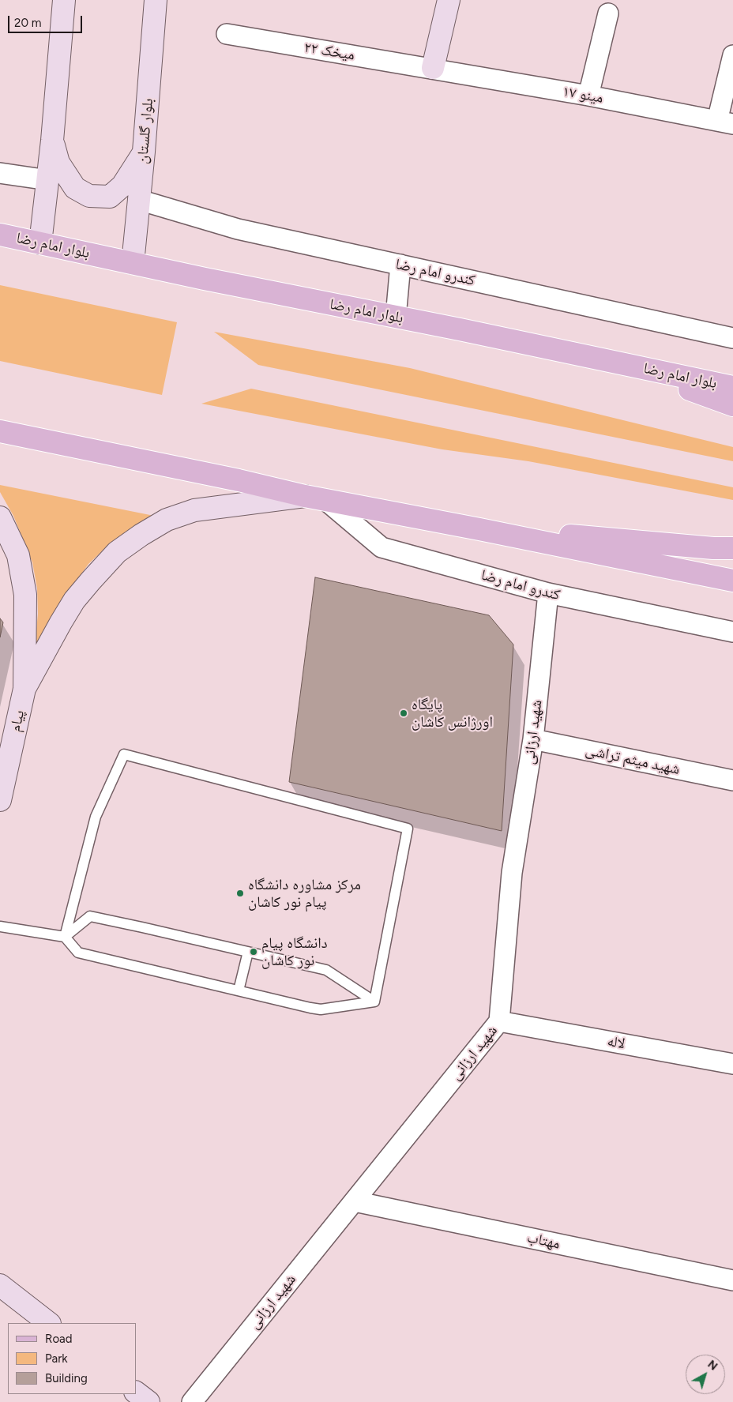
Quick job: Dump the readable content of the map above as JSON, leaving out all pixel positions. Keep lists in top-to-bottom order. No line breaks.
{"streets":{"main road":["بلوار گلستان","بلوار امام رضا","پیام"],"street":["میخک ۲۲","مینو ۱۷","کندرو امام رضا","شهید ارزانی","شهید میثم تراشی","لاله","مهتاب"]},"crossings":[["میخک ۲۲","مینو ۱۷"],["بلوار گلستان","بلوار امام رضا"],["بلوار گلستان","کندرو امام رضا"],["کندرو امام رضا","شهید ارزانی"],["شهید ارزانی","شهید میثم تراشی"],["شهید ارزانی","لاله"],["شهید ارزانی","مهتاب"]],"places":["پایگاه اورژانس کاشان","مرکز مشاوره دانشگاه پیام نور کاشان","دانشگاه پیام نور کاشان"],"legend":["Road","Park","Building"],"scale_bar":"20 m","north":"top right"}
